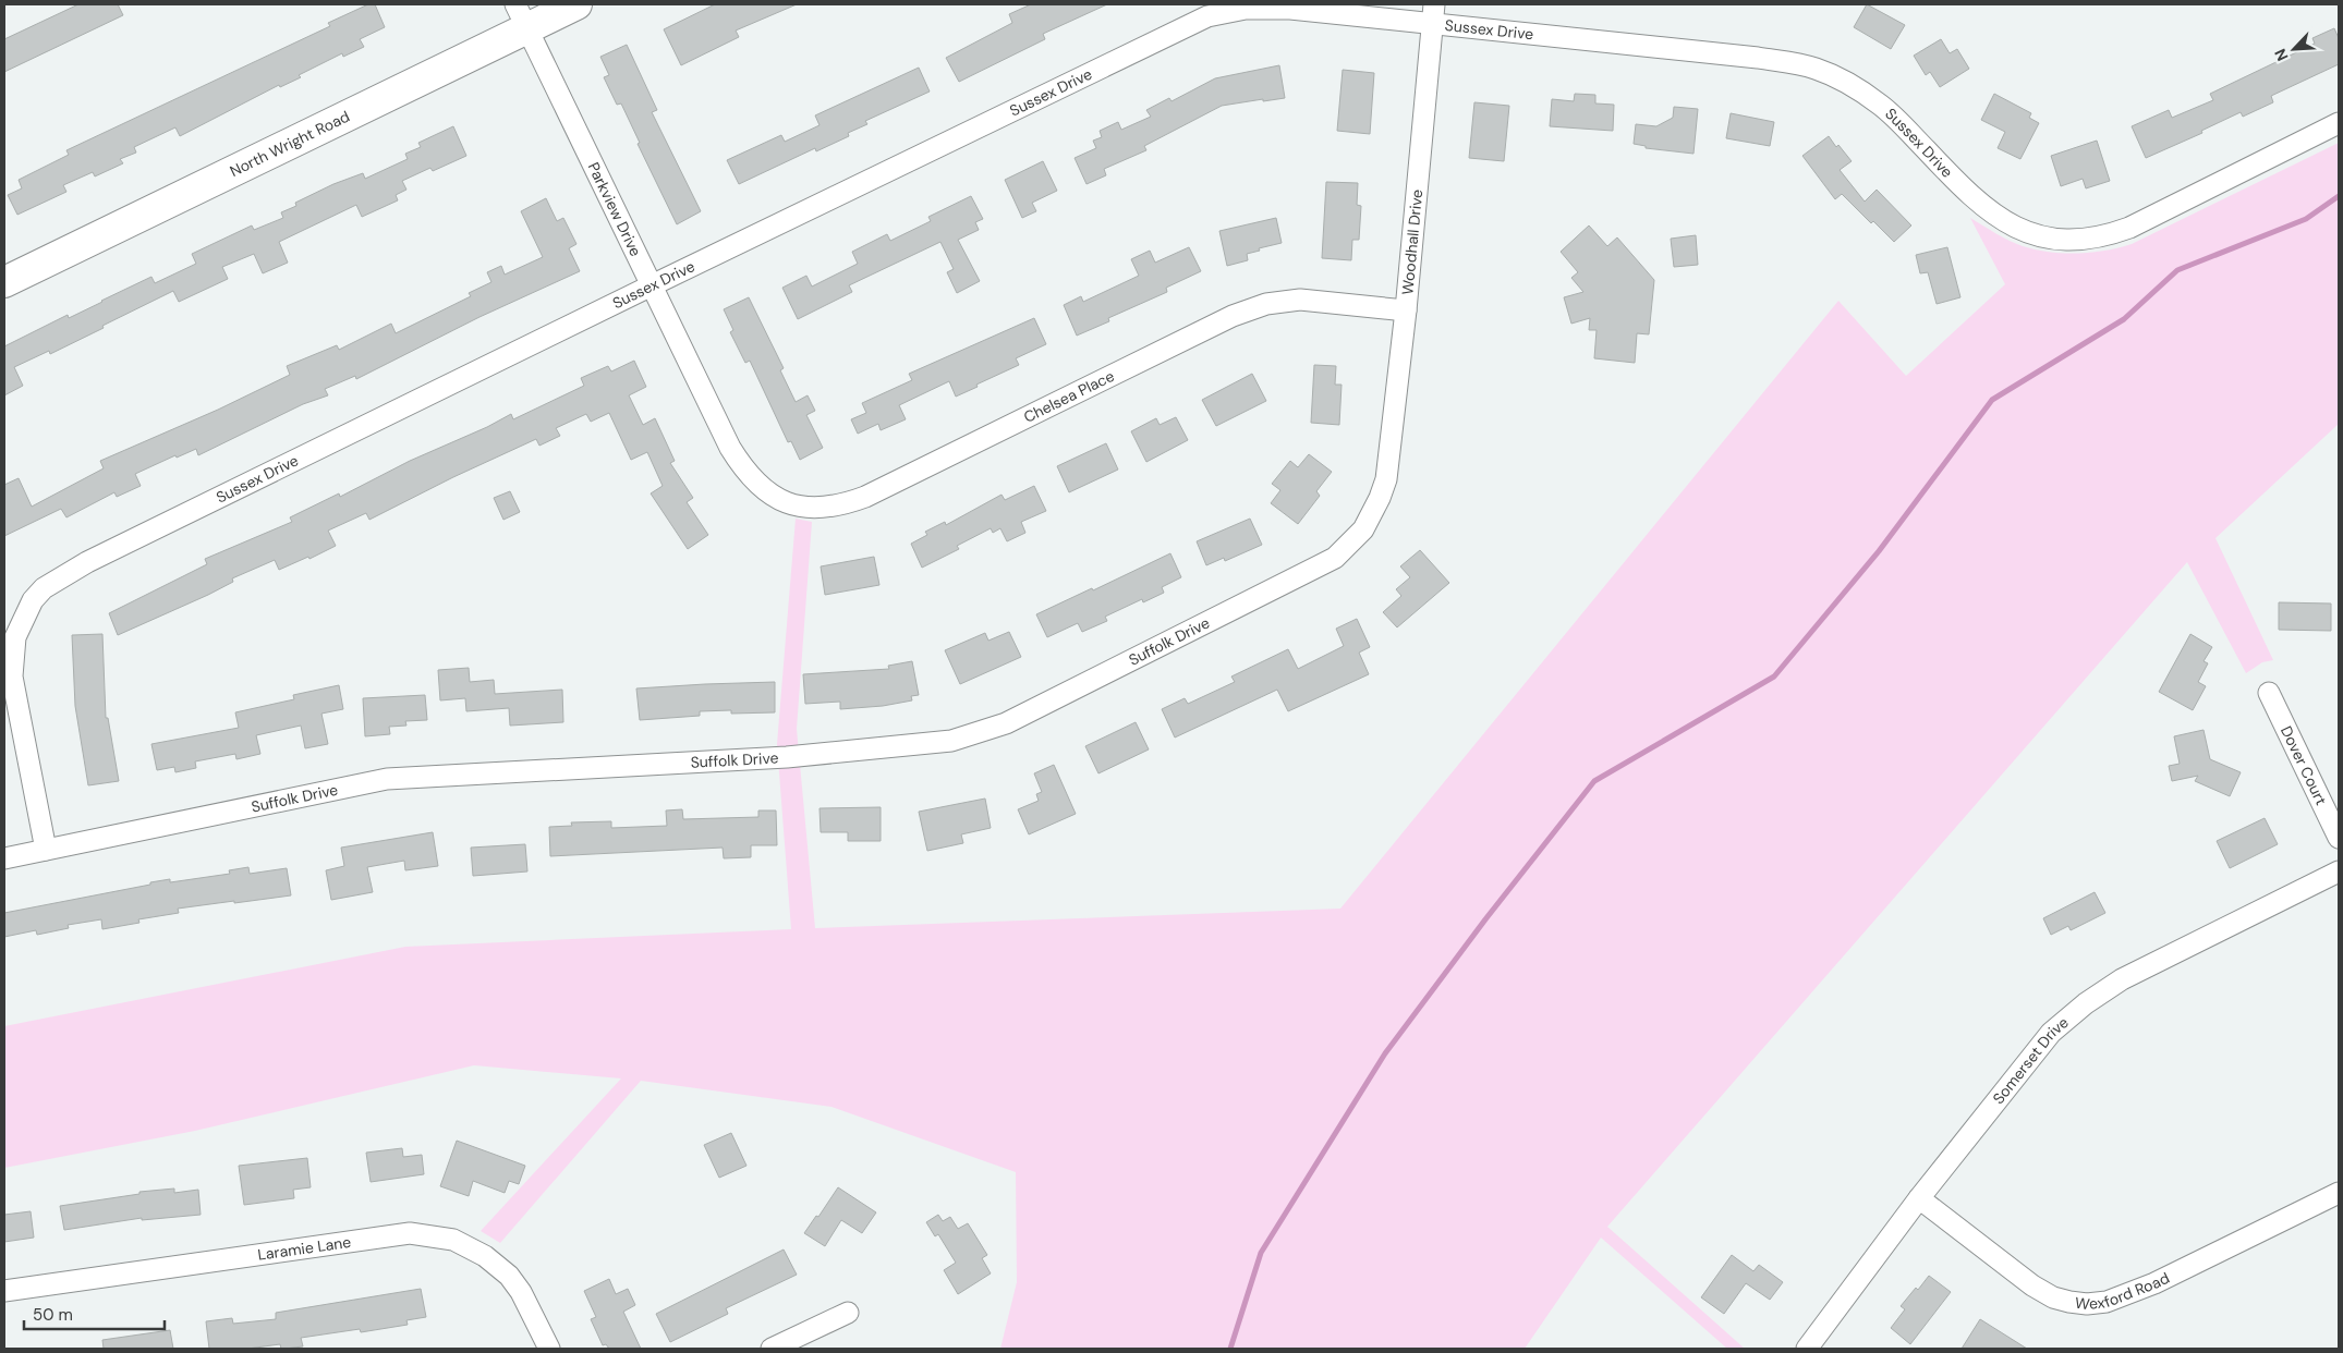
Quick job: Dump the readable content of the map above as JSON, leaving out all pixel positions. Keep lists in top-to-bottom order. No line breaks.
{"streets":{"main road":["North Wright Road"],"street":["Sussex Drive","Parkview Drive","Woodhall Drive","Chelsea Place","Suffolk Drive","Dover Court","Somerset Drive","Laramie Lane","Wexford Road"]},"crossings":[["Sussex Drive","Parkview Drive"],["Sussex Drive","Woodhall Drive"],["Sussex Drive","Suffolk Drive"],["North Wright Road","Parkview Drive"],["Parkview Drive","Chelsea Place"],["Woodhall Drive","Chelsea Place"],["Woodhall Drive","Suffolk Drive"],["Somerset Drive","Wexford Road"]],"scale_bar":"50 m","north":"bottom left"}
